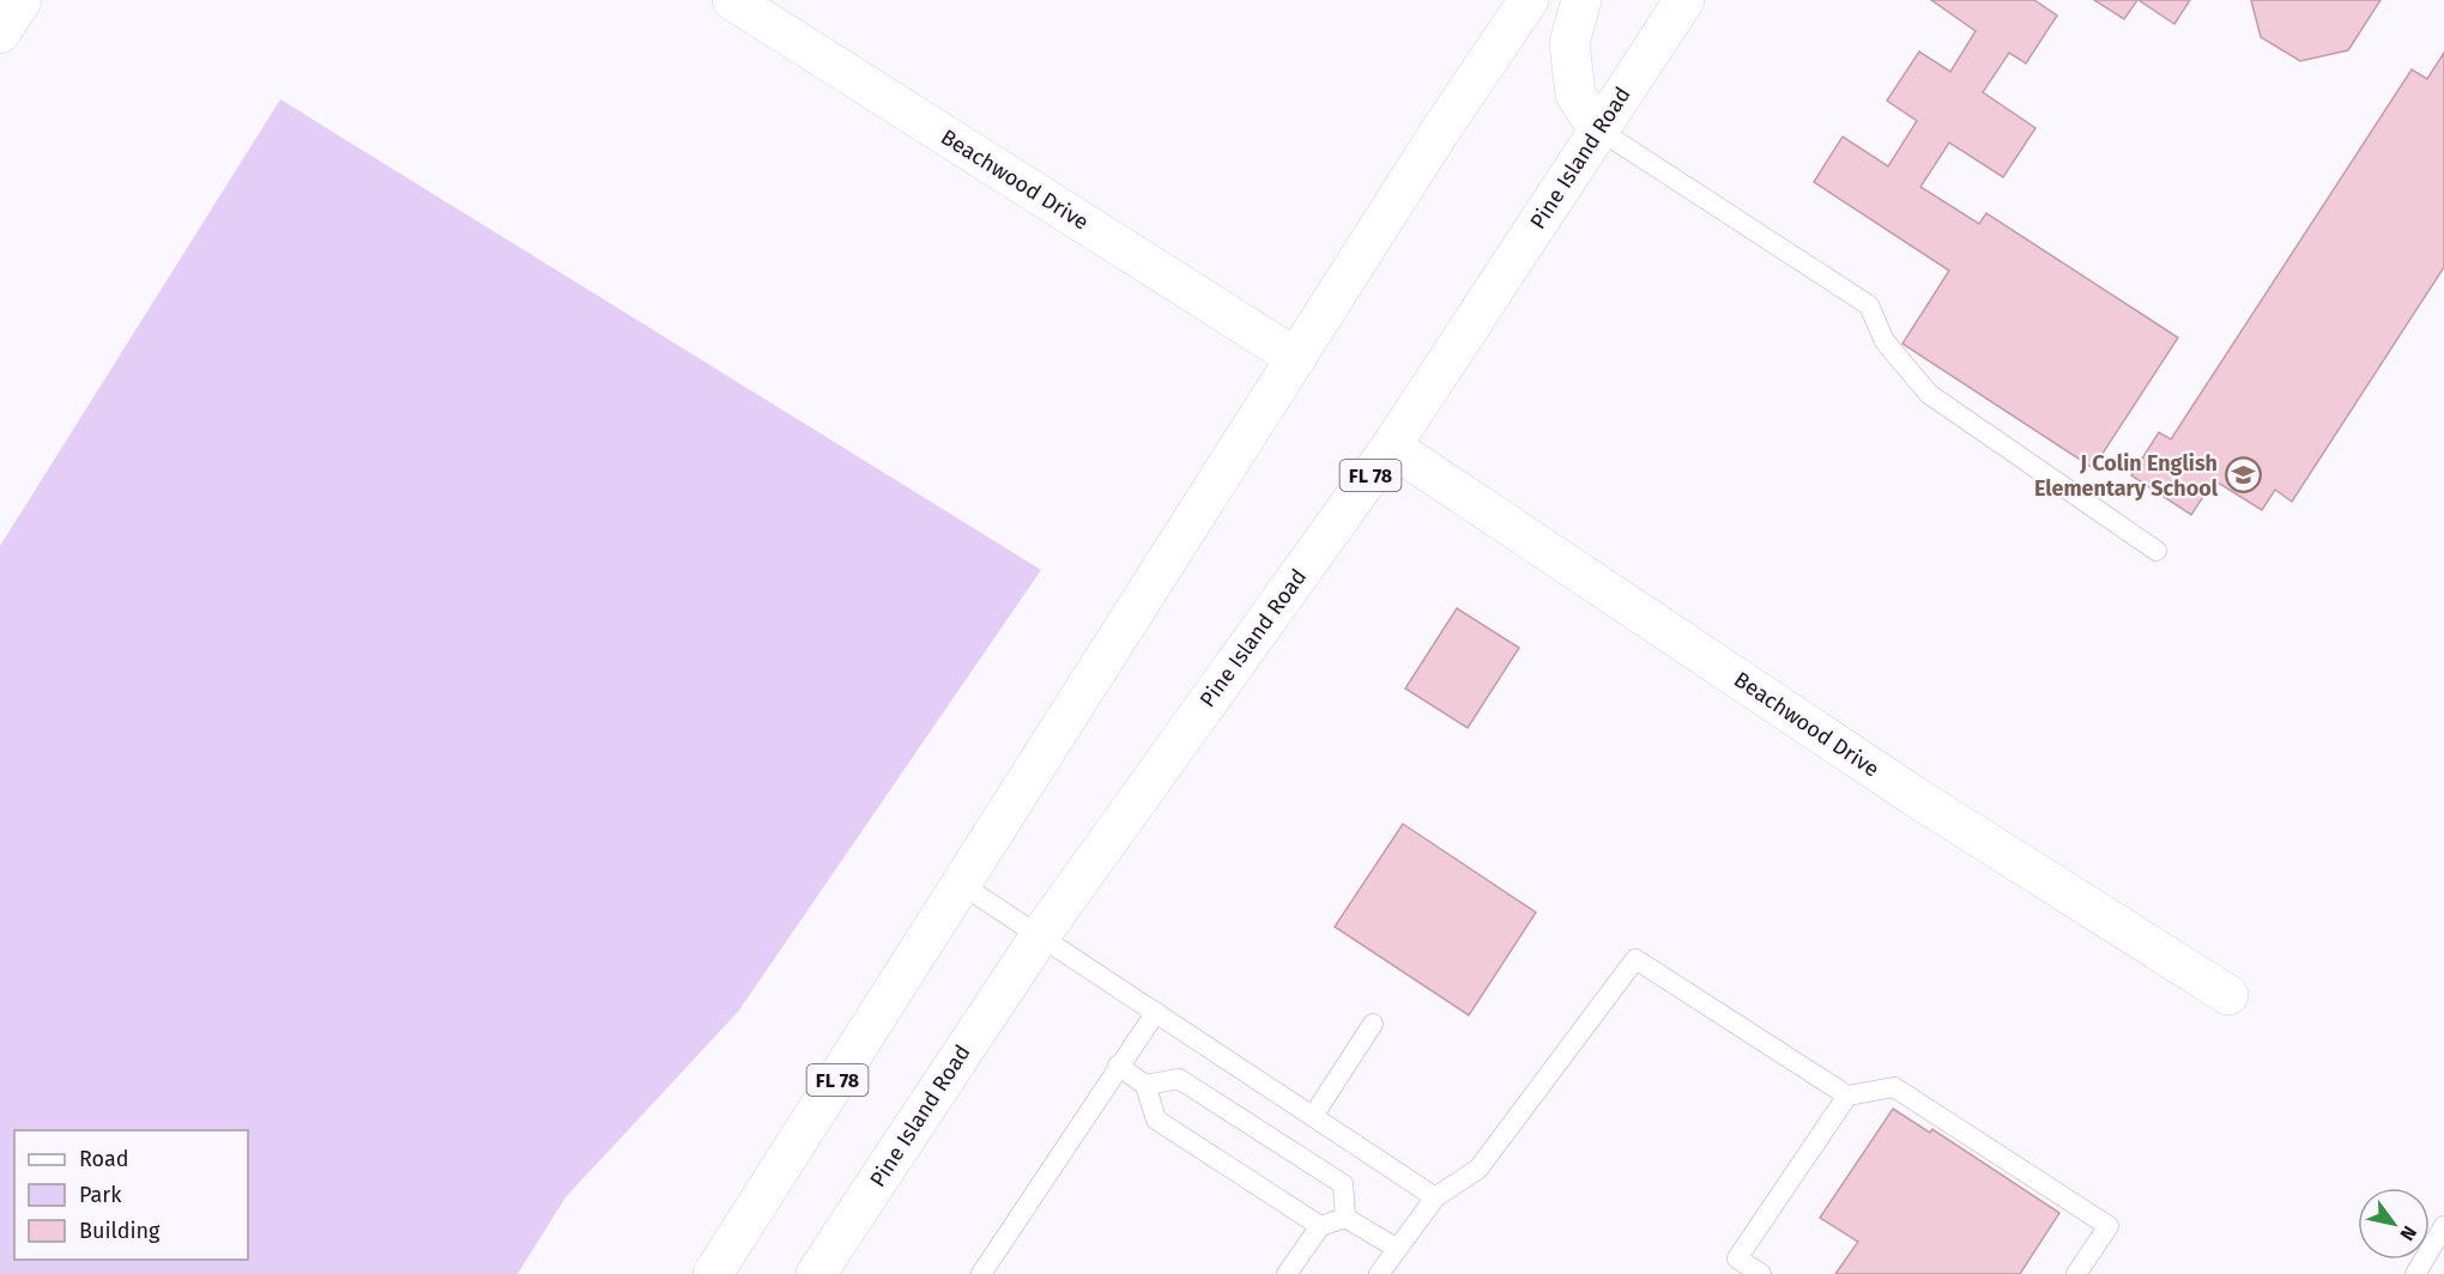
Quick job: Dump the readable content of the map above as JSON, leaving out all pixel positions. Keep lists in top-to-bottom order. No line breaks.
{"streets":{"main road":["Pine Island Road","Beachwood Drive","FL 78"]},"crossings":[["Pine Island Road","Beachwood Drive"],["Beachwood Drive","FL 78"]],"places":{"school or university":["J Colin English Elementary School"]},"legend":["Road","Park","Building"],"north":"bottom right"}
